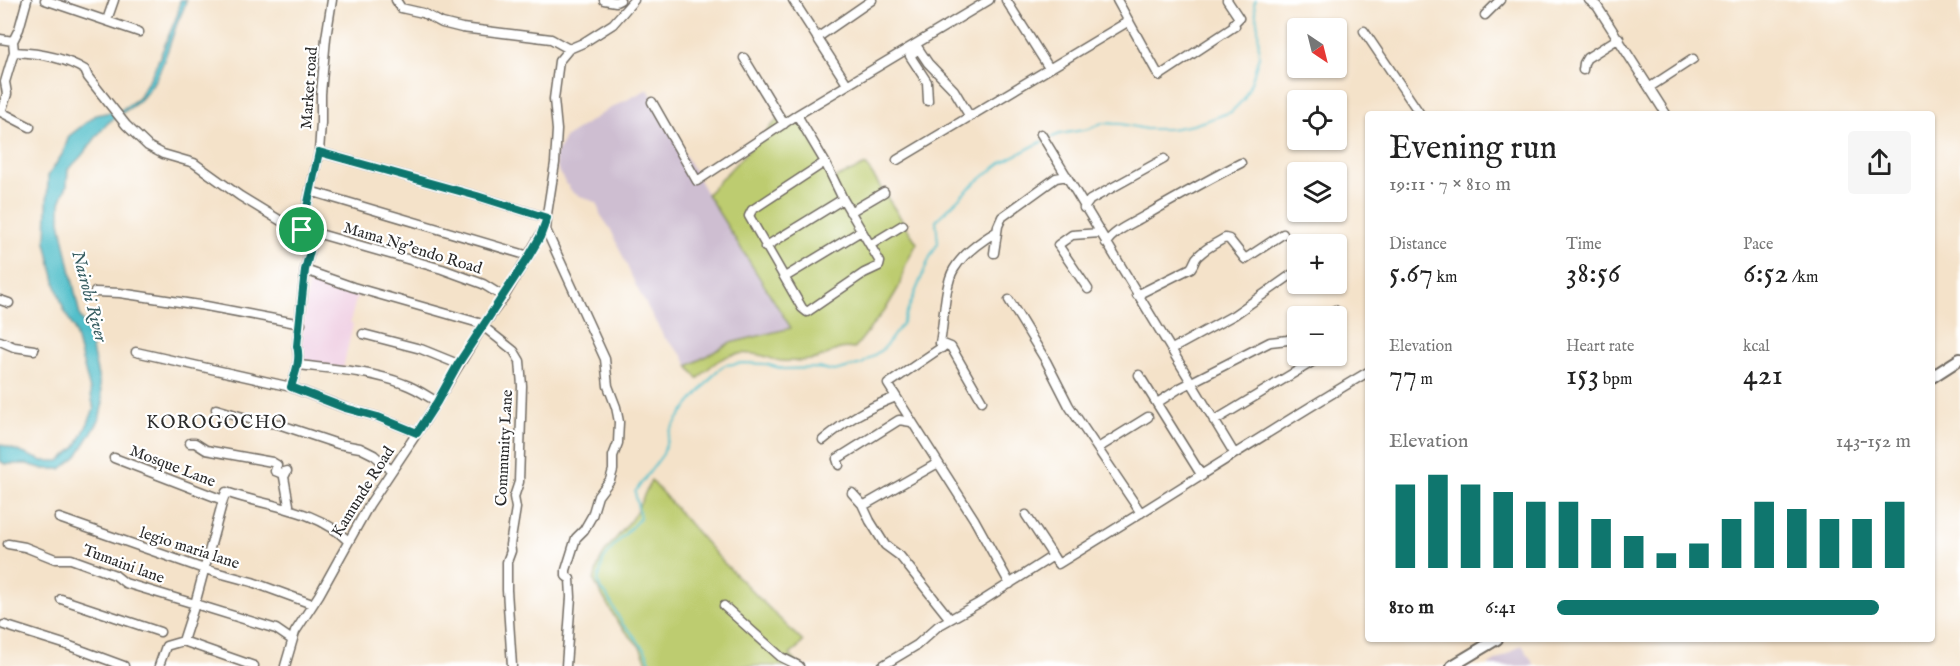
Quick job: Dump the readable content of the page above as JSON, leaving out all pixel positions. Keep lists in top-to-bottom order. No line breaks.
{"streets":{"street":["Market road","Mama Ng'endo Road","Community Lane","Mosque Lane","Kamunde Road","legio maria lane","Tumaini lane"]},"crossings":[["Market road","Mama Ng'endo Road"],["Market road","Community Lane"],["Mama Ng'endo Road","Kamunde Road"],["Community Lane","Kamunde Road"],["Mosque Lane","Kamunde Road"],["Kamunde Road","legio maria lane"],["Kamunde Road","Tumaini lane"]],"districts":["KOROGOCHO"],"water":["Nairobi River"],"north":"bottom right","page":{"map_buttons":["+","−"],"heading":["Evening run","19:11 · 7 × 810 m"],"stats":[["Distance","5.67 km"],["Time","38:56"],["Pace","6:52 /km"],["Elevation","77 m"],["Heart rate","153 bpm"],["kcal","421"]],"chart":["Elevation","143–152 m"],"list":[{"name":"810 m","note":"6:41"}]}}
